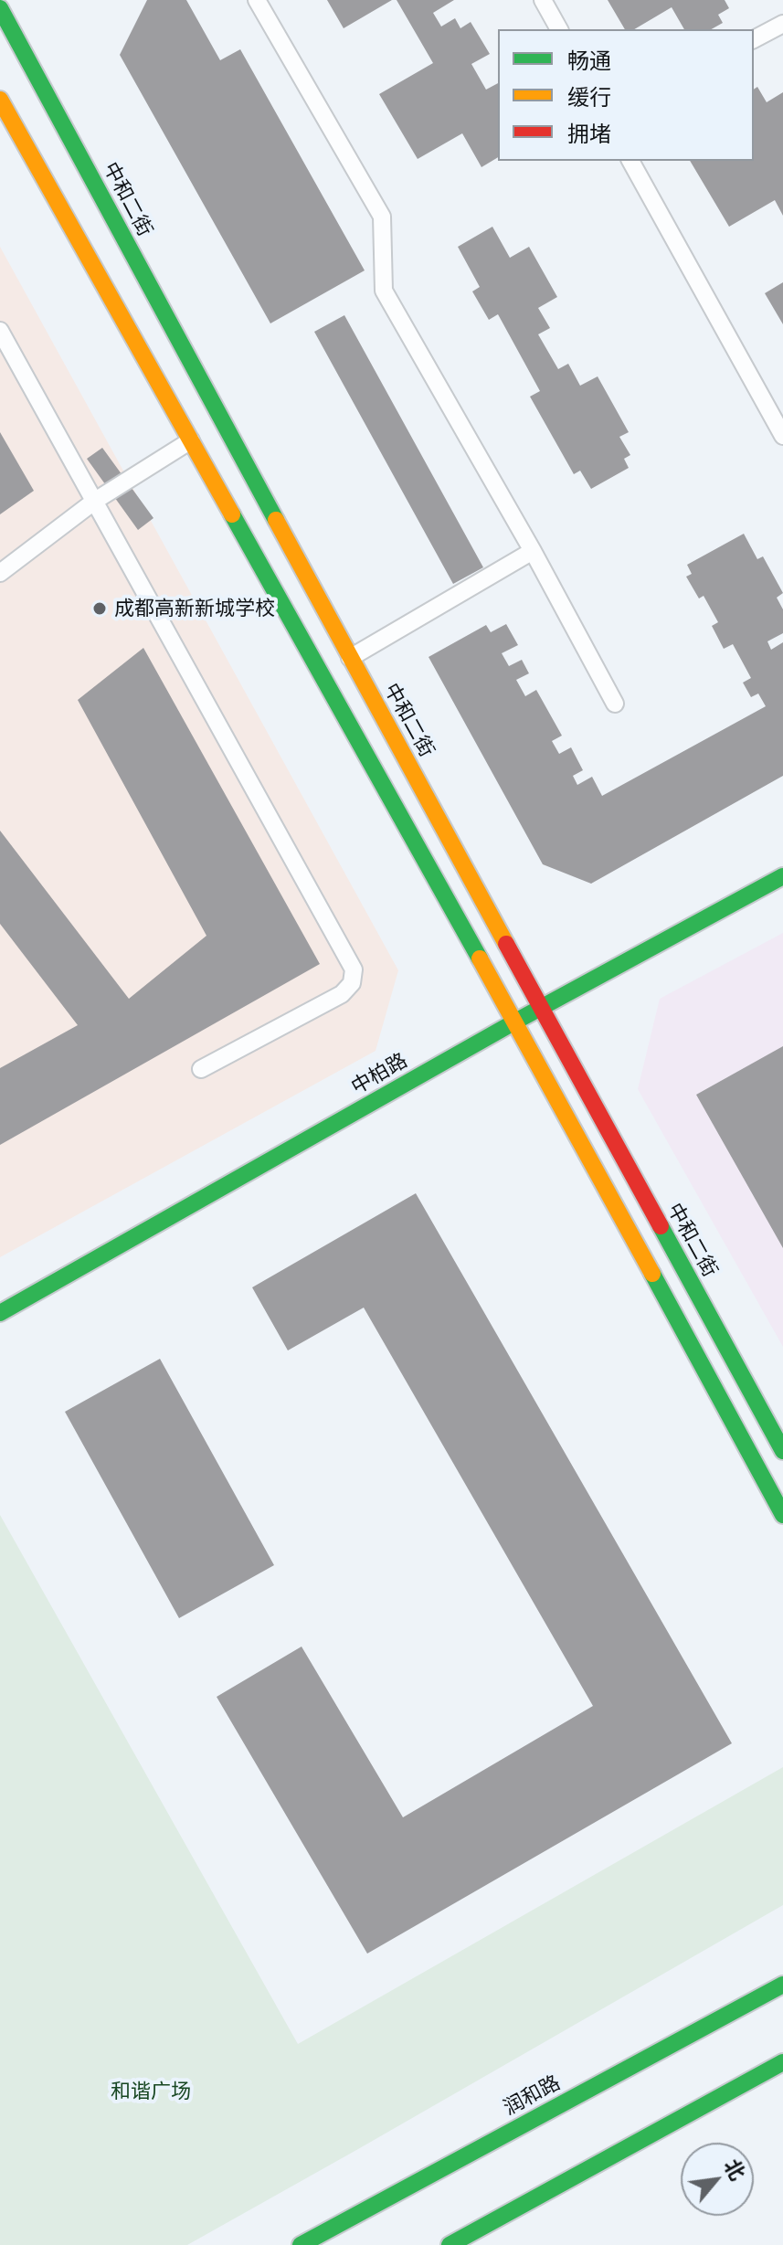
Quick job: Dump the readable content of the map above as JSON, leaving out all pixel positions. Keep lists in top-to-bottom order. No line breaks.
{"streets":{"street":["中和二街","中柏路","润和路"]},"crossings":[["中和二街","中柏路"]],"parks":["和谐广场"],"places":["成都高新新城学校"],"legend":["畅通","缓行","拥堵"],"north":"top right"}
